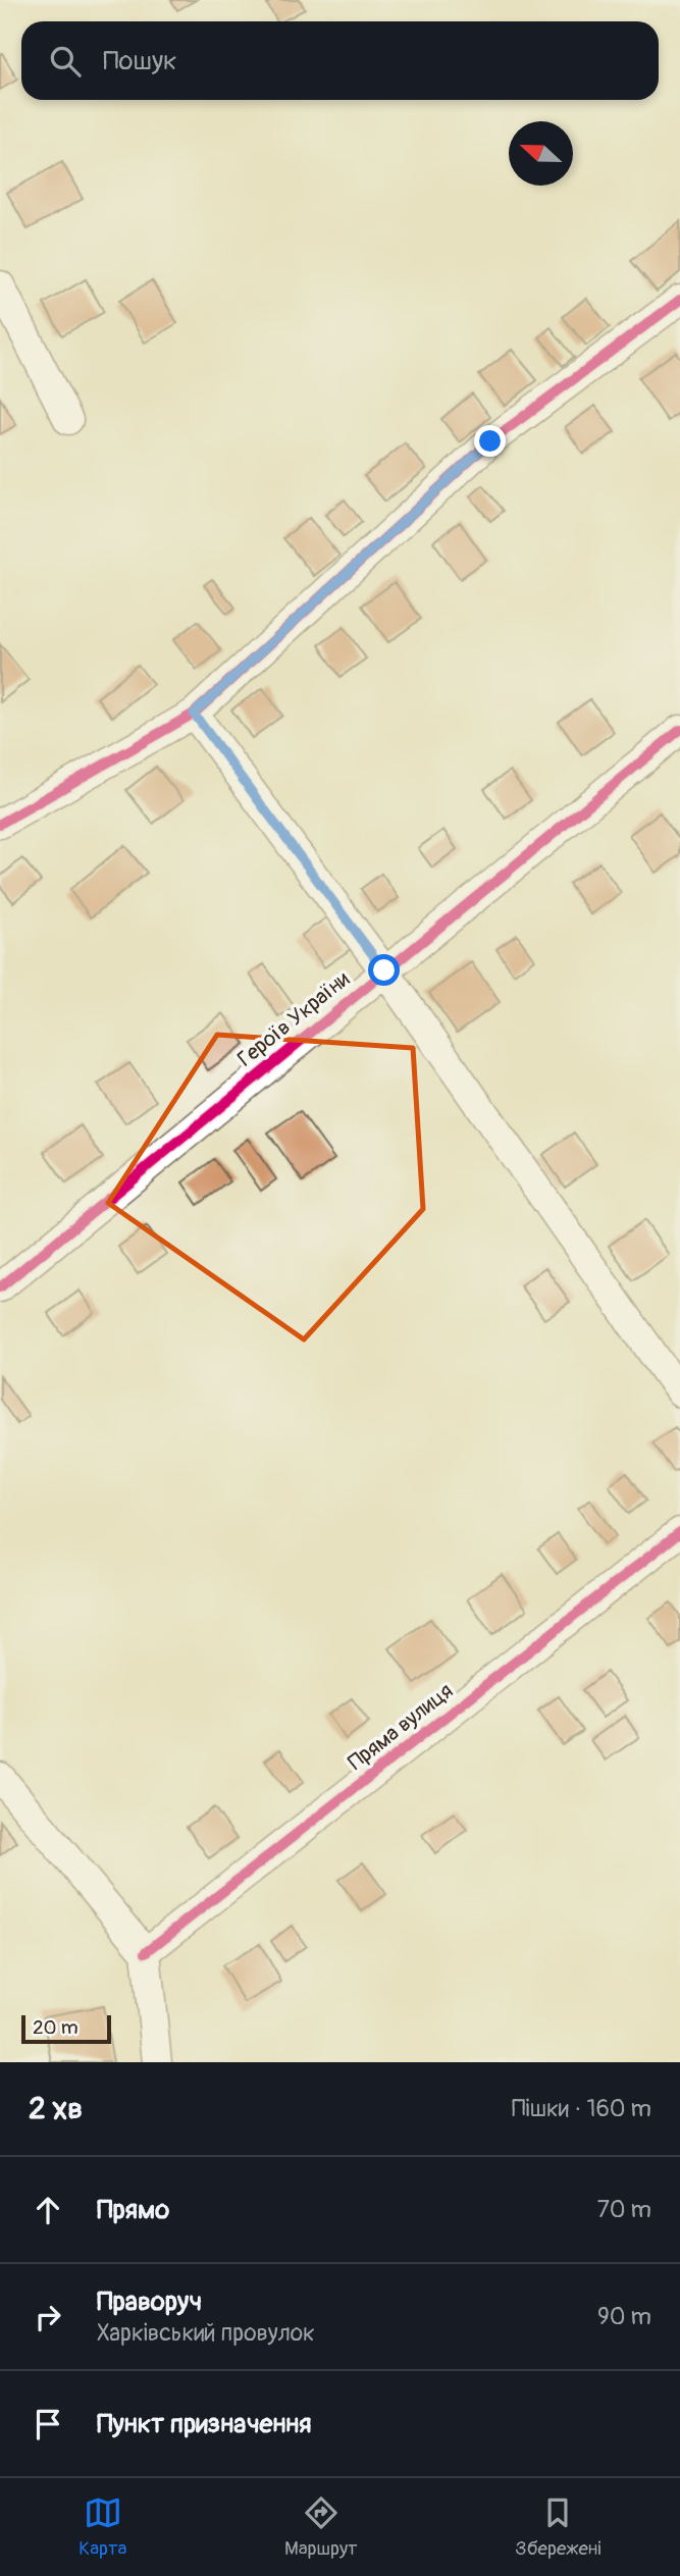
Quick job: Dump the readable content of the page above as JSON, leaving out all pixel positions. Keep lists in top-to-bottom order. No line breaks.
{"streets":{"street":["Героїв України","Пряма вулиця"]},"scale_bar":"20 m","north":"left","page":{"search":"Пошук","scale":"20 m","heading":["2 хв","Пішки · 160 m"],"list":[["Прямо","70 m"],["Праворуч","Харківський провулок","90 m"],"Пункт призначення"],"nav":["Карта","Маршрут","Збережені"]}}
